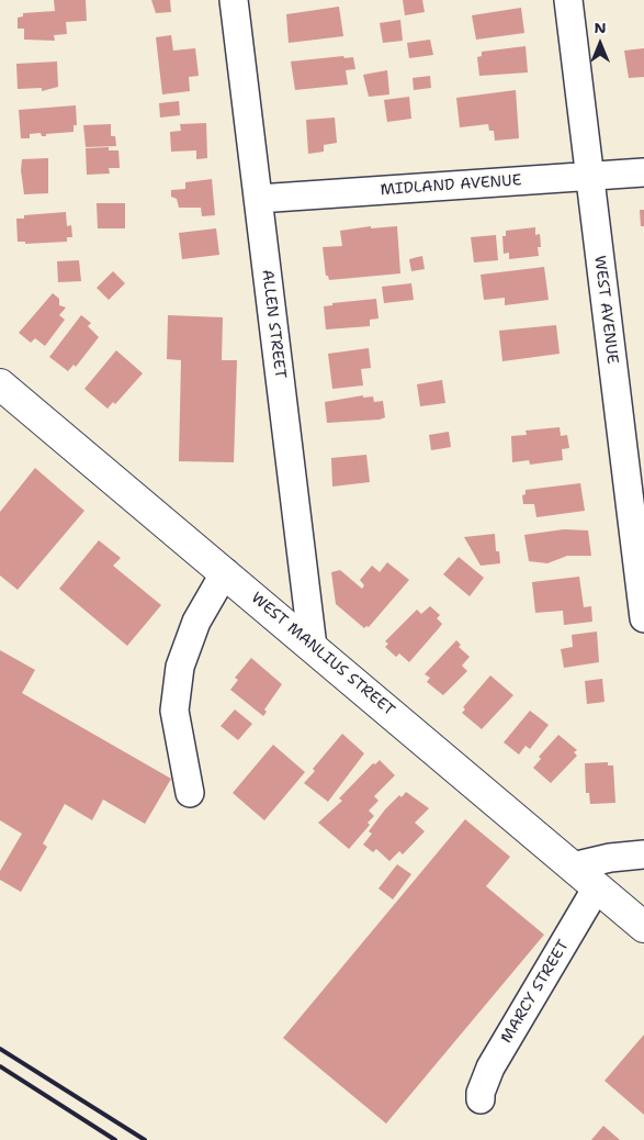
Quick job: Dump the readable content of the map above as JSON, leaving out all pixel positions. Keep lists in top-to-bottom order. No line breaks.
{"streets":{"main road":["WEST MANLIUS STREET"],"street":["MIDLAND AVENUE","WEST AVENUE","ALLEN STREET","MARCY STREET"]},"crossings":[["MIDLAND AVENUE","WEST AVENUE"],["MIDLAND AVENUE","ALLEN STREET"],["ALLEN STREET","WEST MANLIUS STREET"],["WEST MANLIUS STREET","MARCY STREET"]],"north":"top"}
